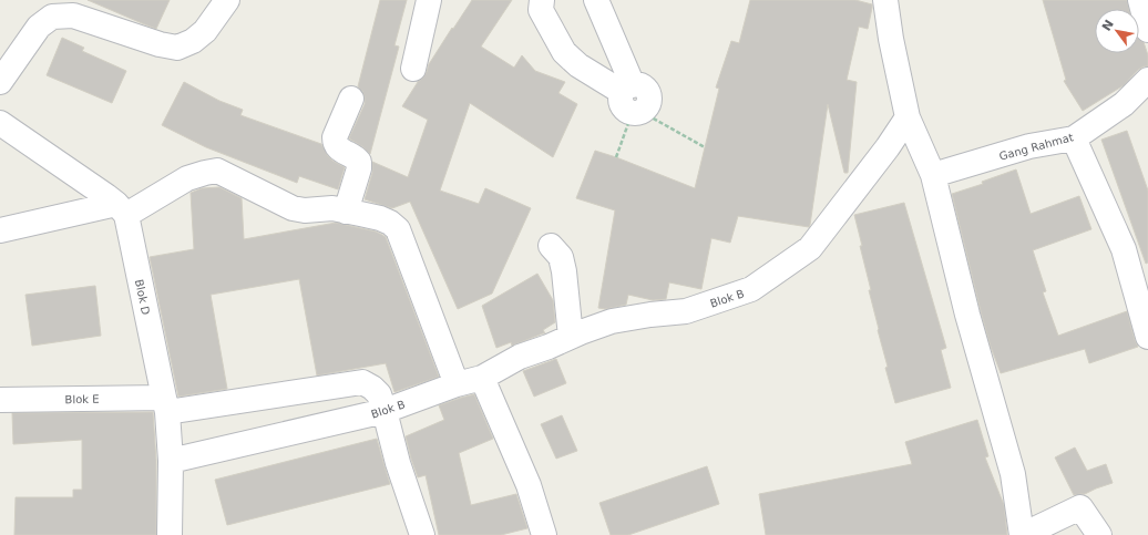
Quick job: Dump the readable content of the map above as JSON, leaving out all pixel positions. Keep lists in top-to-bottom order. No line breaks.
{"streets":{"street":["Gang Rahmat","Blok D","Blok B","Blok E"]},"crossings":[["Blok D","Blok B"],["Blok D","Blok E"],["Blok B","Blok E"]],"north":"top left"}
